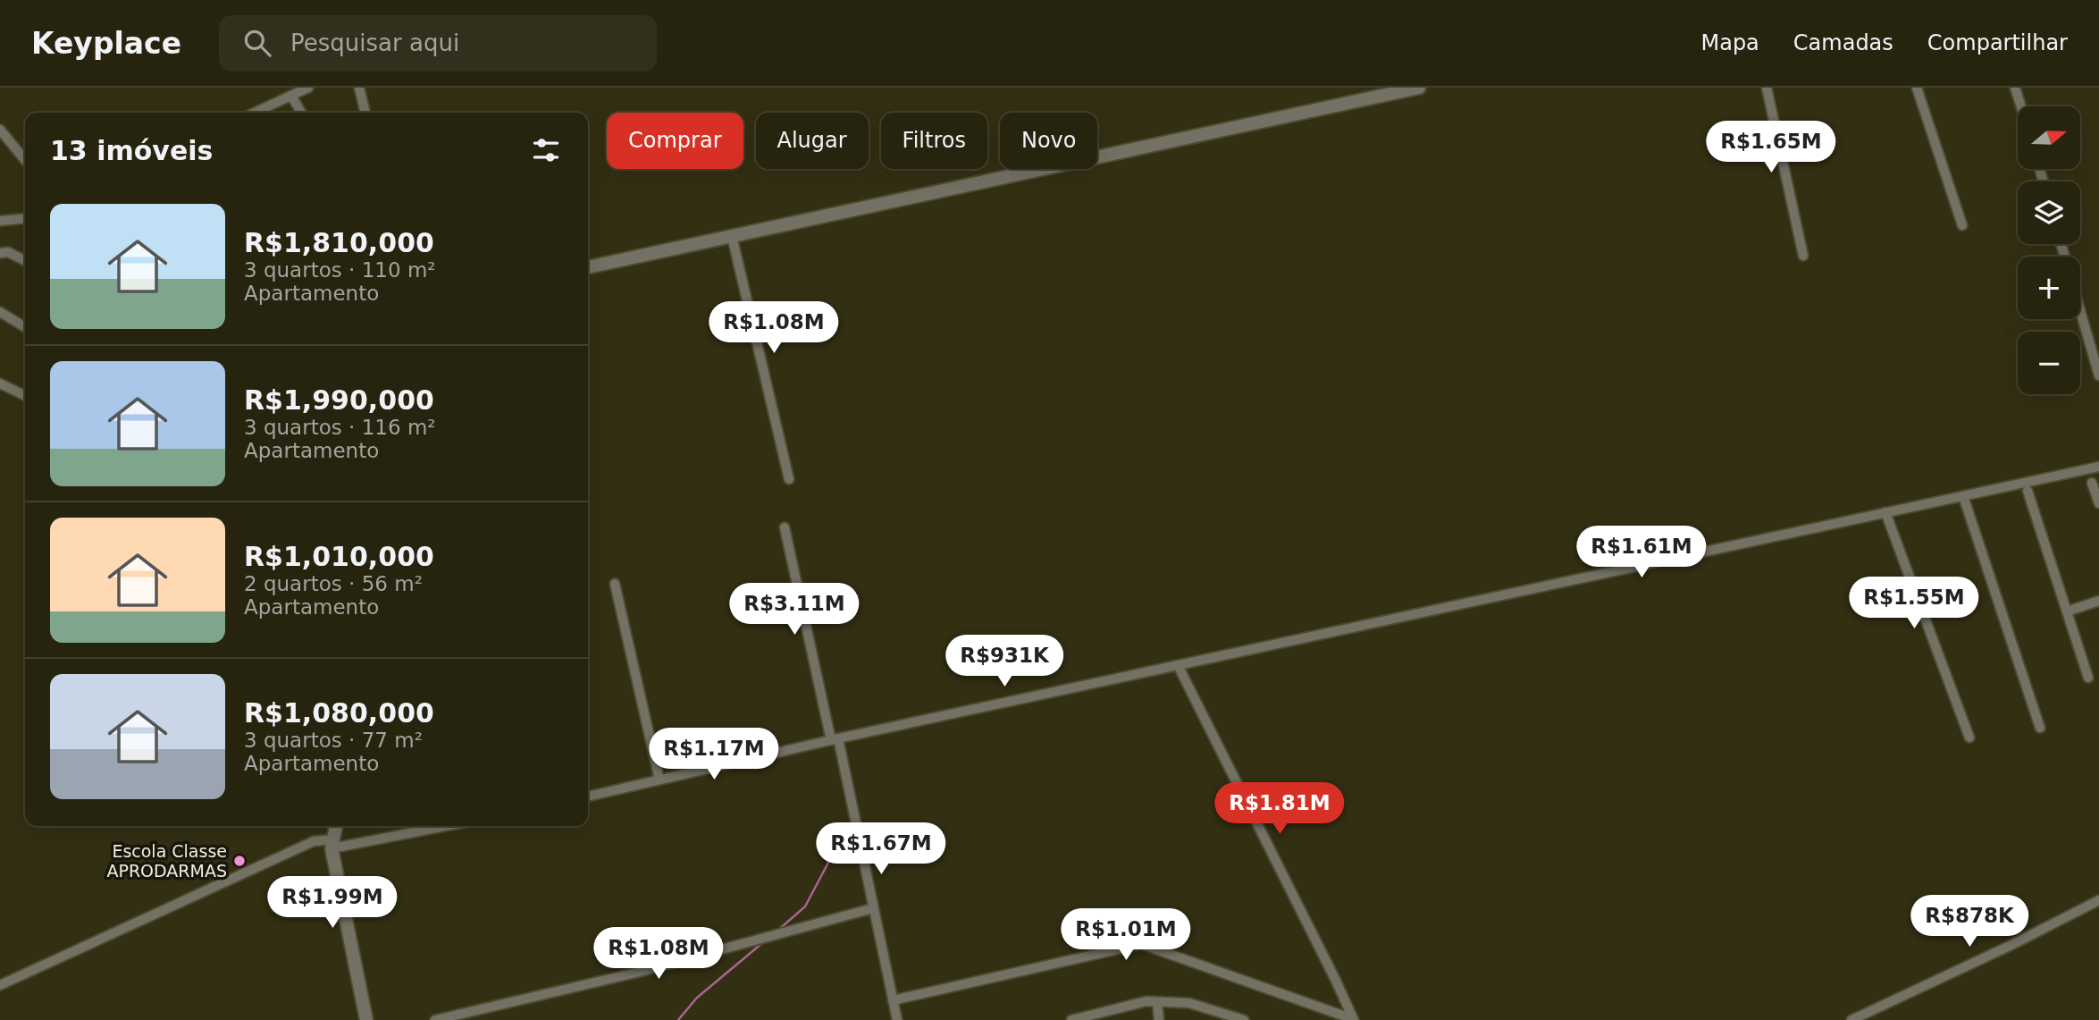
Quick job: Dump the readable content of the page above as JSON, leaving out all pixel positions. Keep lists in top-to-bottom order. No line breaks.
{"places":["Escola Classe APRODARMAS"],"north":"right","page":{"header":"Keyplace","search":"Pesquisar aqui","nav":["Mapa","Camadas","Compartilhar"],"map_buttons":["+","−"],"chip":["Comprar","Alugar","Filtros","Novo"],"heading":"13 imóveis","price":["R$1.65M","R$1.08M","R$1.61M","R$1.55M","R$3.11M","R$931K","R$1.17M","R$1.81M","R$1.67M","R$1.99M","R$878K","R$1.01M","R$1.08M"],"list":[{"name":"R$1,810,000","note":"3 quartos · 110 m² · Apartamento"},{"name":"R$1,990,000","note":"3 quartos · 116 m² · Apartamento"},{"name":"R$1,010,000","note":"2 quartos · 56 m² · Apartamento"},{"name":"R$1,080,000","note":"3 quartos · 77 m² · Apartamento"}]}}
